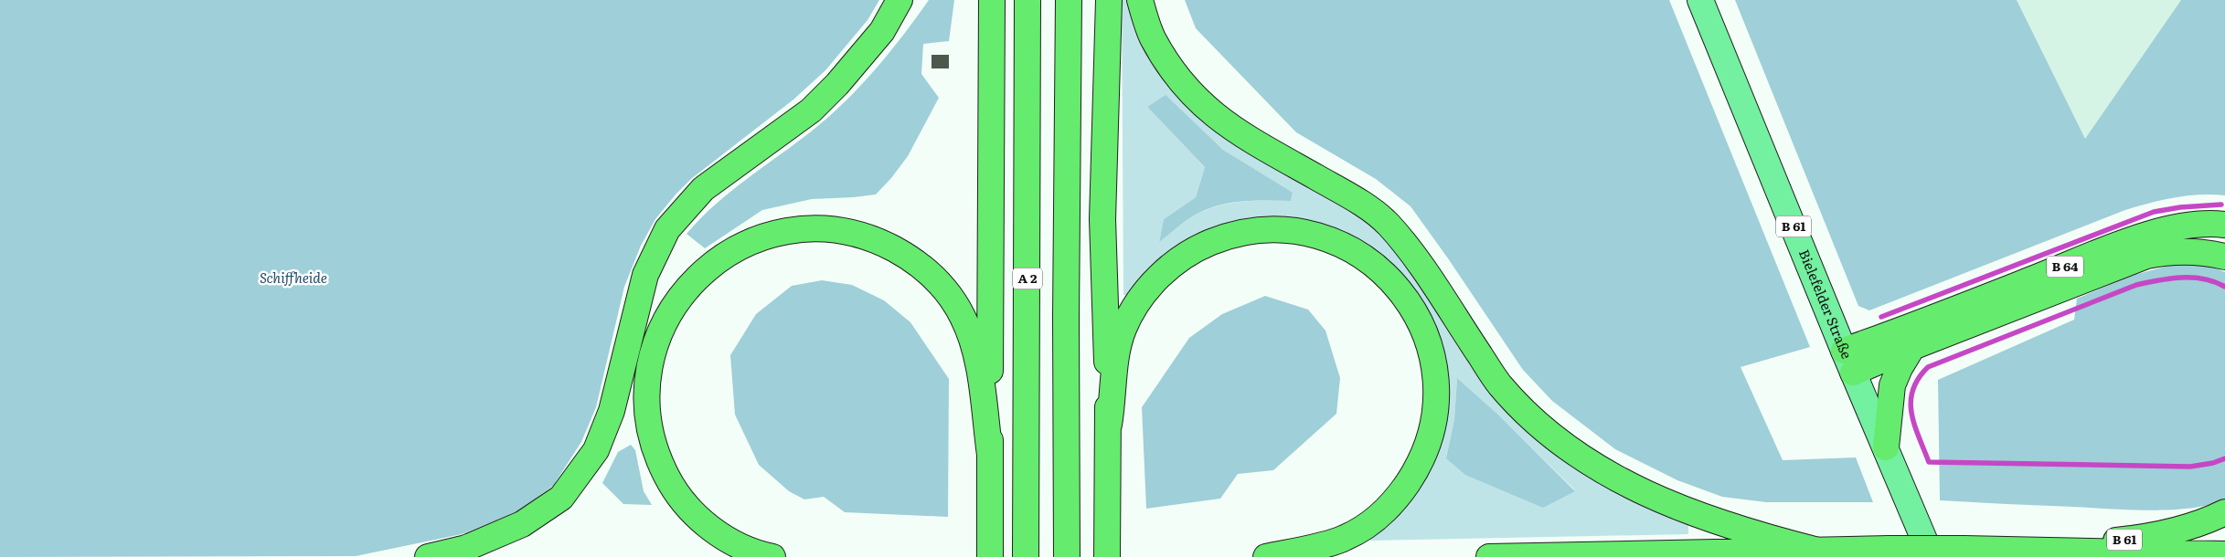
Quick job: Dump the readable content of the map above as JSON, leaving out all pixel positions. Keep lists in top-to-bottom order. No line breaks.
{"streets":{"highway":["B 61","B 64","A 2"],"main road":["Bielefelder Straße"]},"crossings":[["B 61","Bielefelder Straße"],["B 64","Bielefelder Straße"]],"parks":["Schiffheide"]}
